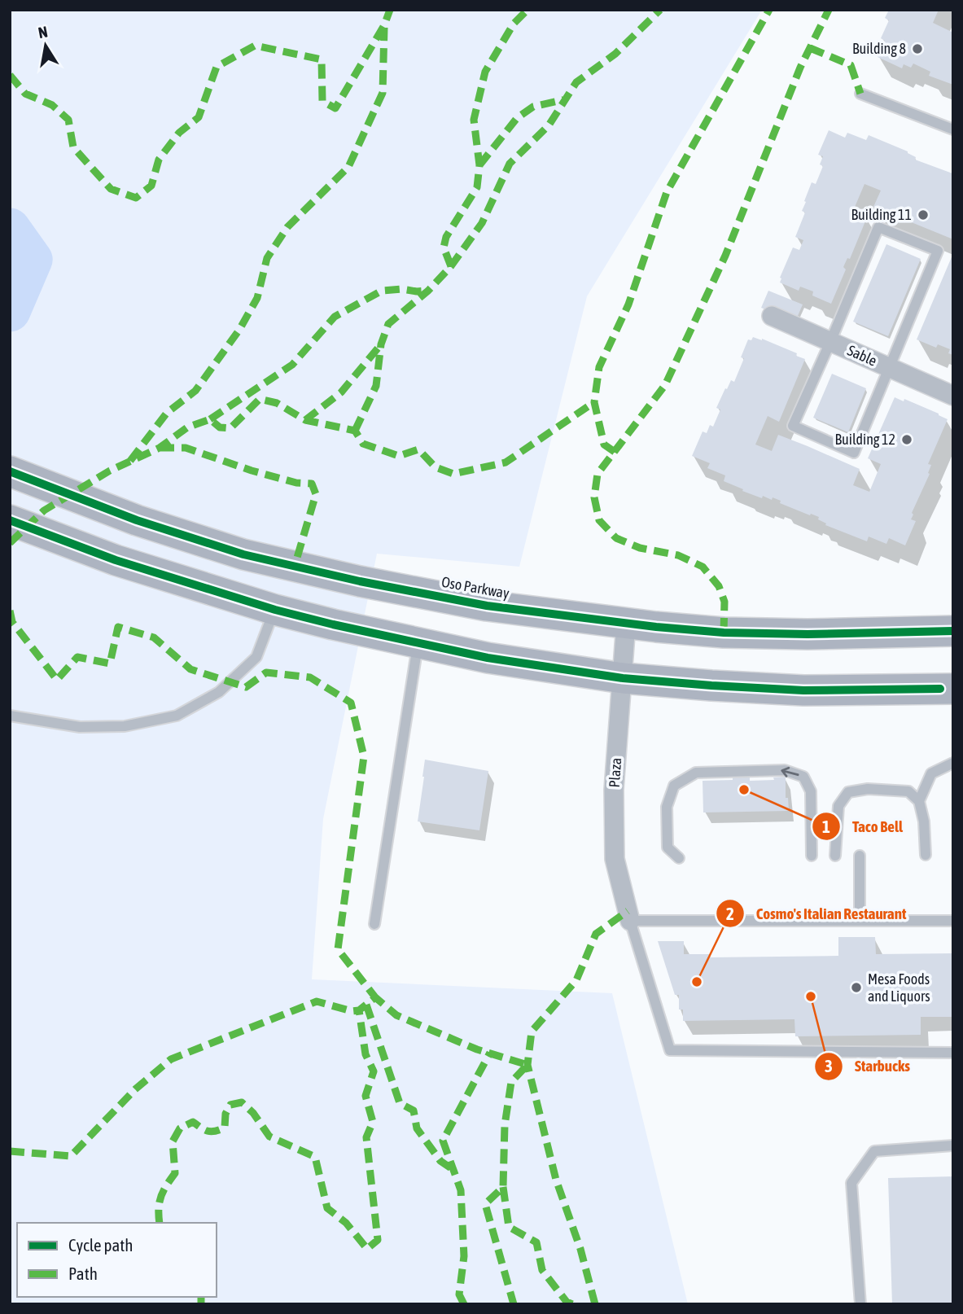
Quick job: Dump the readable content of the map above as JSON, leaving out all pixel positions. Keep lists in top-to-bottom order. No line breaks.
{"streets":{"main road":["Oso Parkway"],"street":["Sable","Plaza"]},"crossings":[["Oso Parkway","Plaza"]],"places":["Building 8","Building 11","Building 12","Taco Bell","Cosmo's Italian Restaurant","Mesa Foods and Liquors","Starbucks"],"legend":["Cycle path","Path"],"north":"top"}
